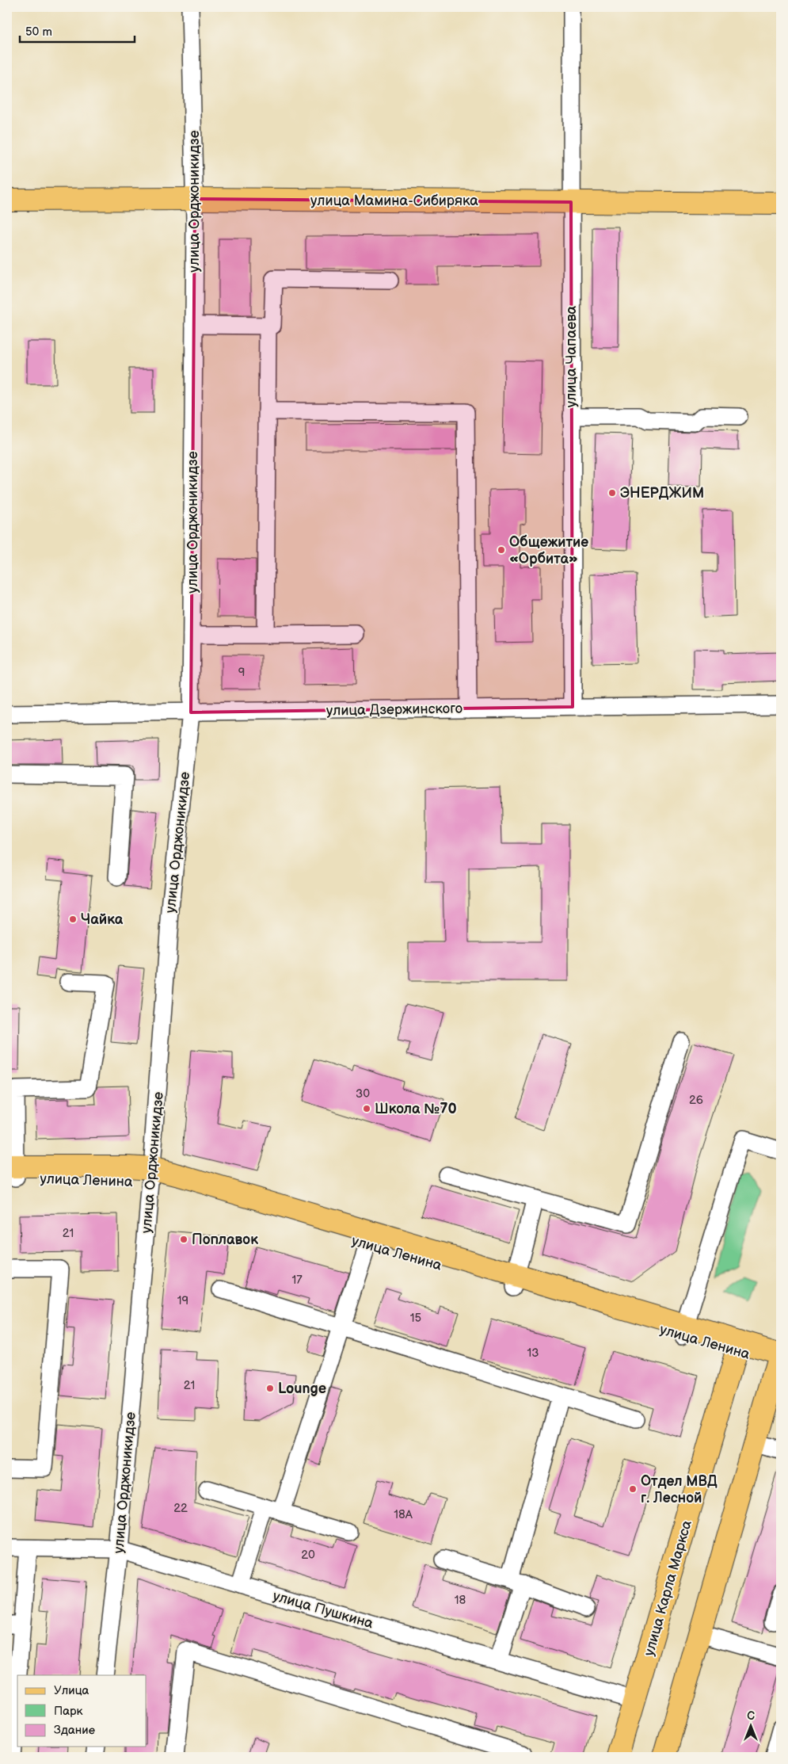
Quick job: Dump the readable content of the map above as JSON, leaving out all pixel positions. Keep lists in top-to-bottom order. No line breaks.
{"streets":{"main road":["улица Мамина-Сибиряка","улица Ленина","улица Карла Маркса"],"street":["улица Орджоникидзе","улица Чапаева","улица Дзержинского","улица Пушкина"]},"crossings":[["улица Мамина-Сибиряка","улица Орджоникидзе"],["улица Мамина-Сибиряка","улица Чапаева"],["улица Орджоникидзе","улица Дзержинского"],["улица Орджоникидзе","улица Ленина"],["улица Орджоникидзе","улица Пушкина"],["улица Чапаева","улица Дзержинского"],["улица Ленина","улица Карла Маркса"],["улица Карла Маркса","улица Пушкина"]],"places":["ЭНЕРДЖИМ","Общежитие «Орбита»","Чайка","Школа №70","Поплавок","Lounge","Отдел МВД г. Лесной"],"house_numbers":["9","30","26","21","17","19","15","13","21","22","18А","20","18"],"legend":["Улица","Парк","Здание"],"scale_bar":"50 m","north":"top"}
